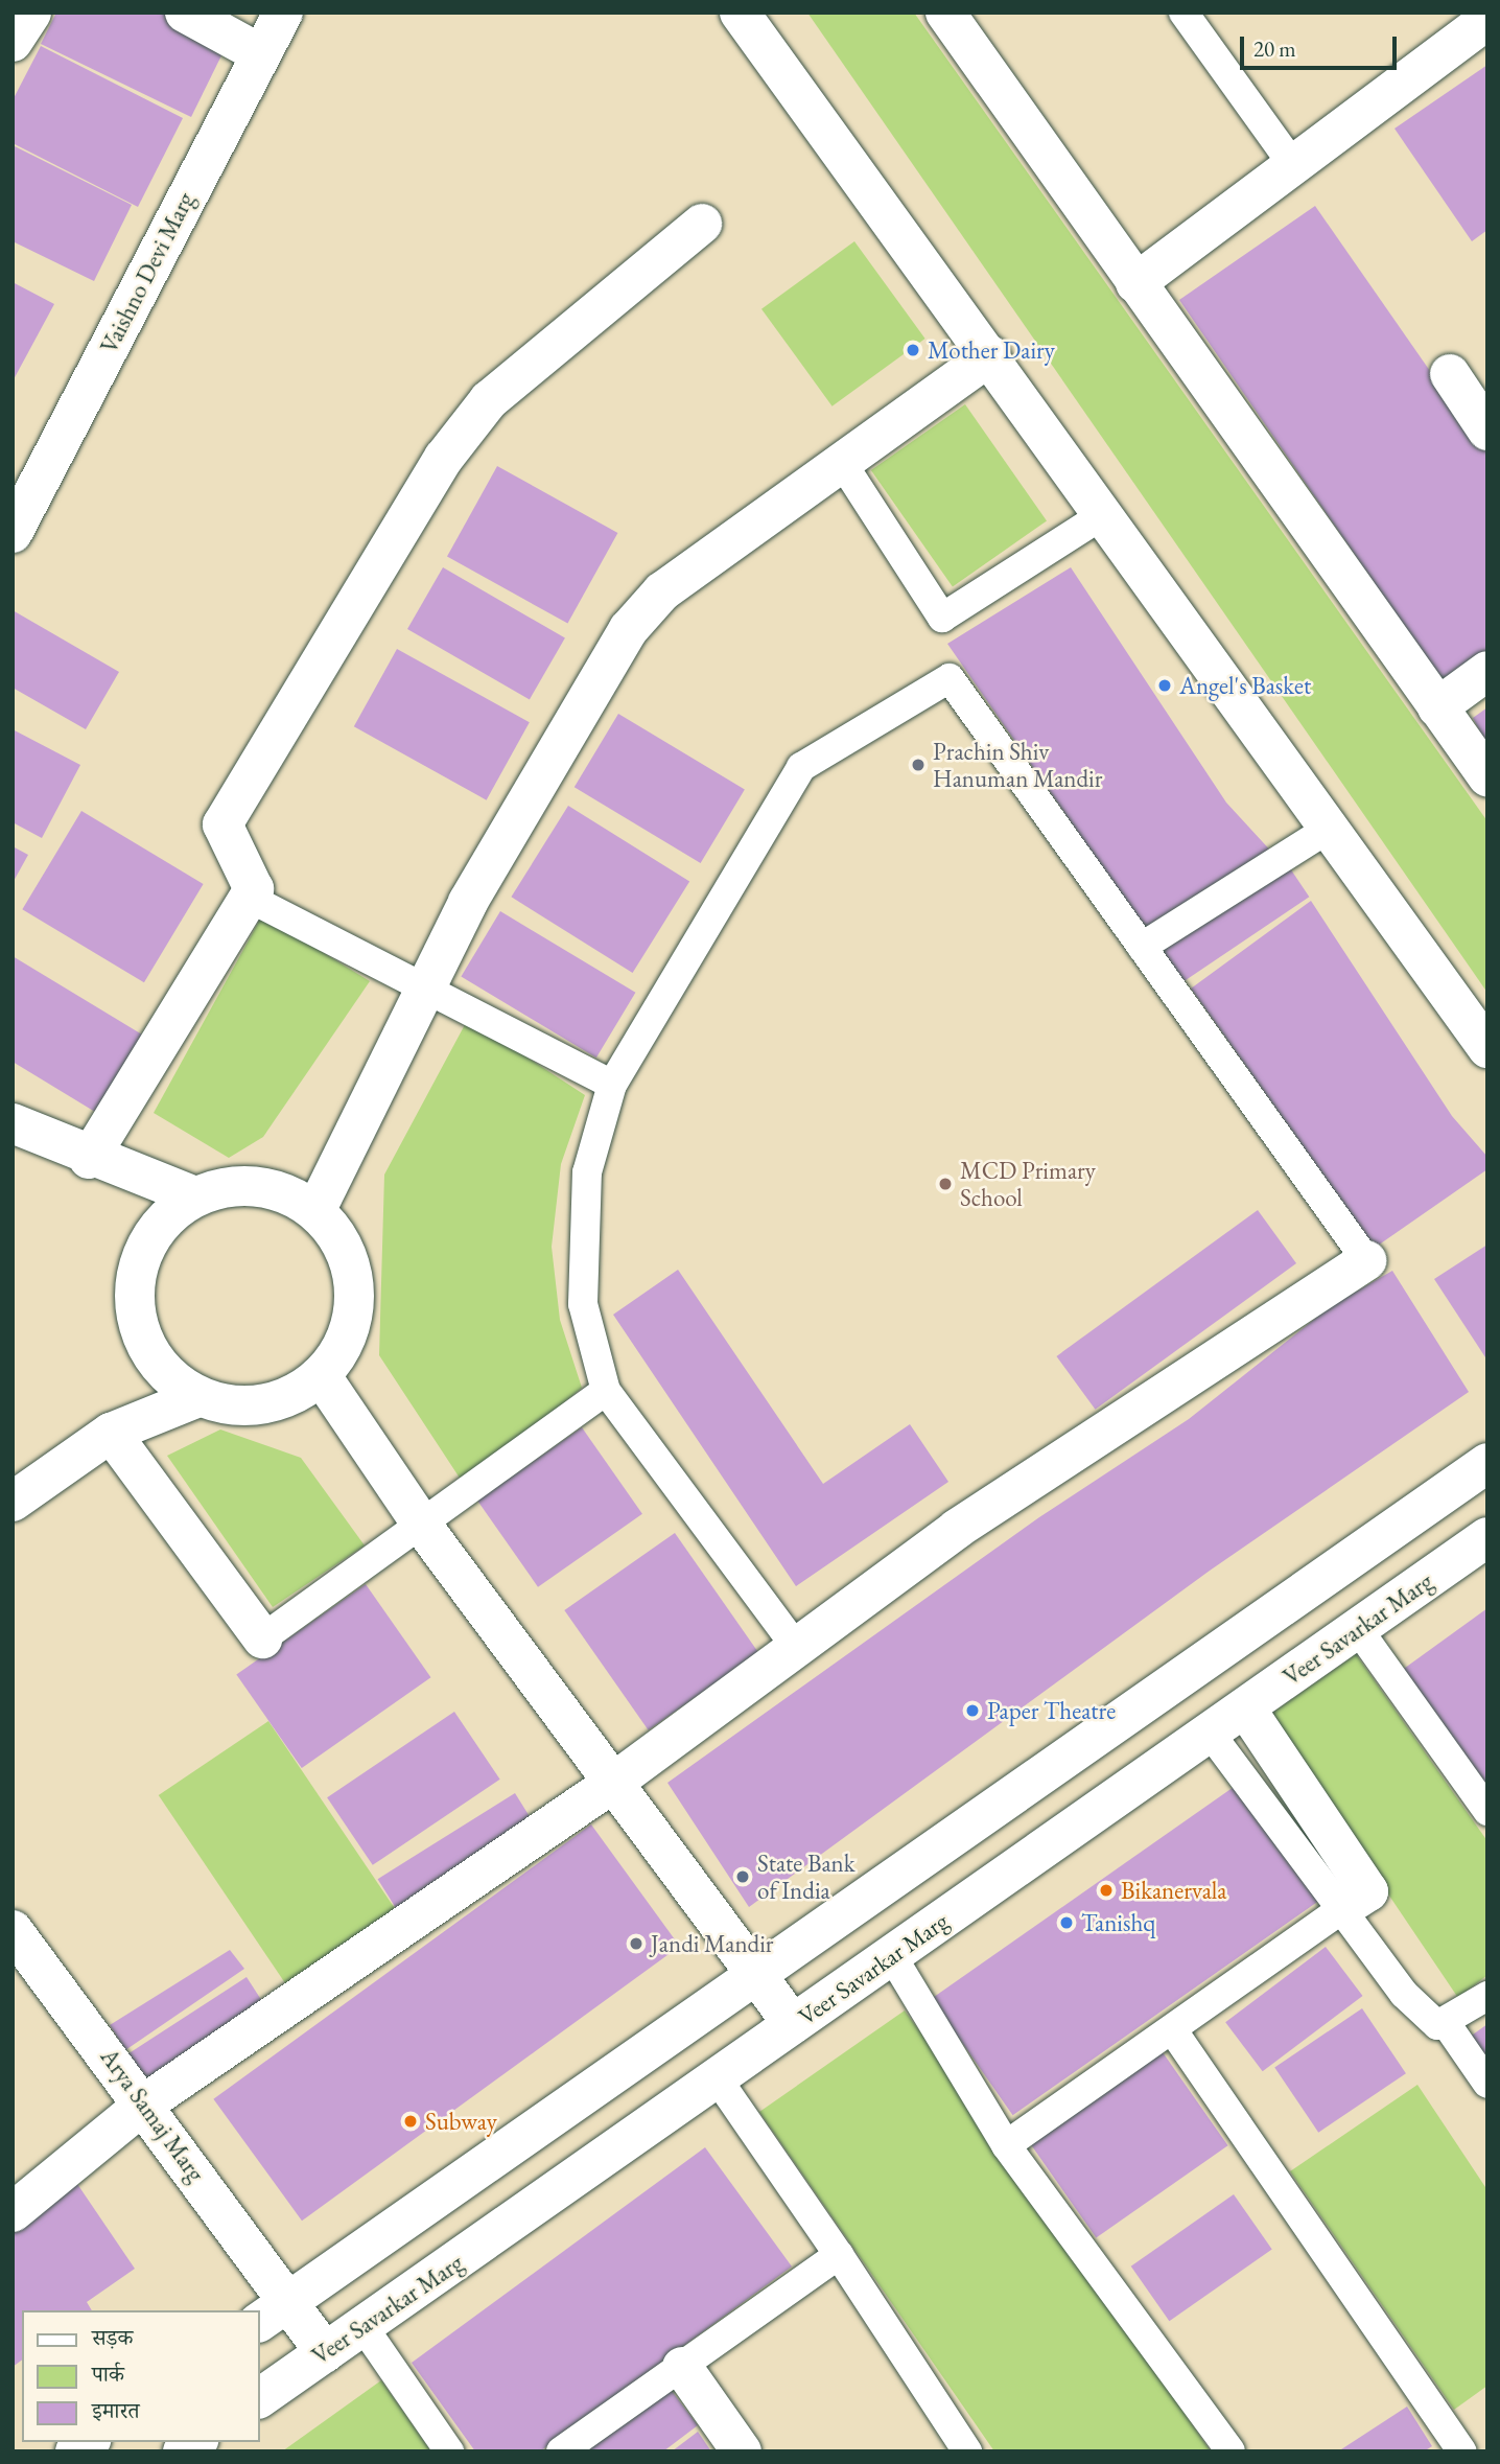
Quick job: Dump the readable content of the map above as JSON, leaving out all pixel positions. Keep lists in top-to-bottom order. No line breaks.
{"streets":{"street":["Vaishno Devi Marg","Veer Savarkar Marg","Arya Samaj Marg"]},"crossings":[["Veer Savarkar Marg","Arya Samaj Marg"]],"places":["Mother Dairy","Angel's Basket","Prachin Shiv Hanuman Mandir","MCD Primary School","Paper Theatre","State Bank of India","Bikanervala","Tanishq","Jandi Mandir","Subway"],"legend":["सड़क","पार्क","इमारत"],"scale_bar":"20 m"}
